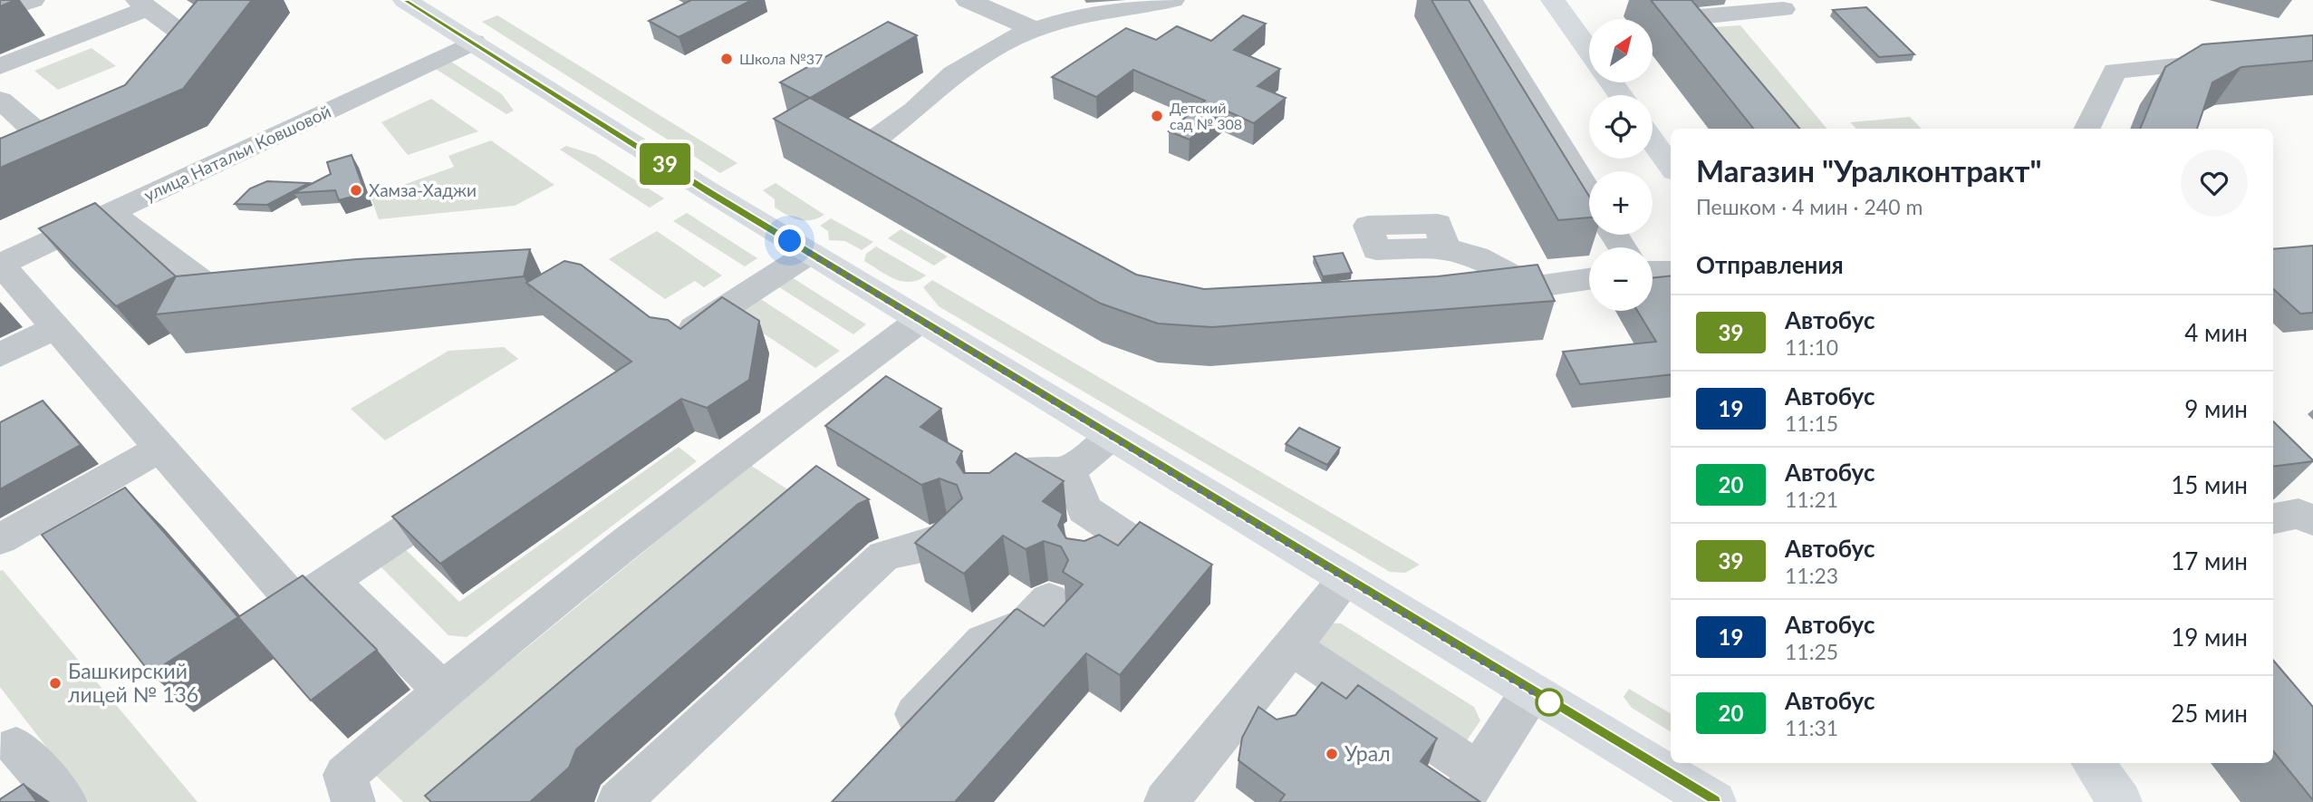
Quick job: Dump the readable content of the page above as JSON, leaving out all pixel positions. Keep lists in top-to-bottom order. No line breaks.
{"streets":{"street":["улица Натальи Ковшовой"]},"places":["Школа №37","Детский сад № 308","Хамза-Хаджи","Башкирский лицей № 136","Урал"],"lines":["bus line 39"],"north":"top right","page":{"on_map":"39","map_buttons":["+","−"],"heading":[["Магазин \"Уралконтракт\"","Пешком · 4 мин · 240 m"],"Отправления"],"list":[{"mark":"39","name":"Автобус","note":"11:10","value":"4 мин"},{"mark":"19","name":"Автобус","note":"11:15","value":"9 мин"},{"mark":"20","name":"Автобус","note":"11:21","value":"15 мин"},{"mark":"39","name":"Автобус","note":"11:23","value":"17 мин"},{"mark":"19","name":"Автобус","note":"11:25","value":"19 мин"},{"mark":"20","name":"Автобус","note":"11:31","value":"25 мин"}]}}
